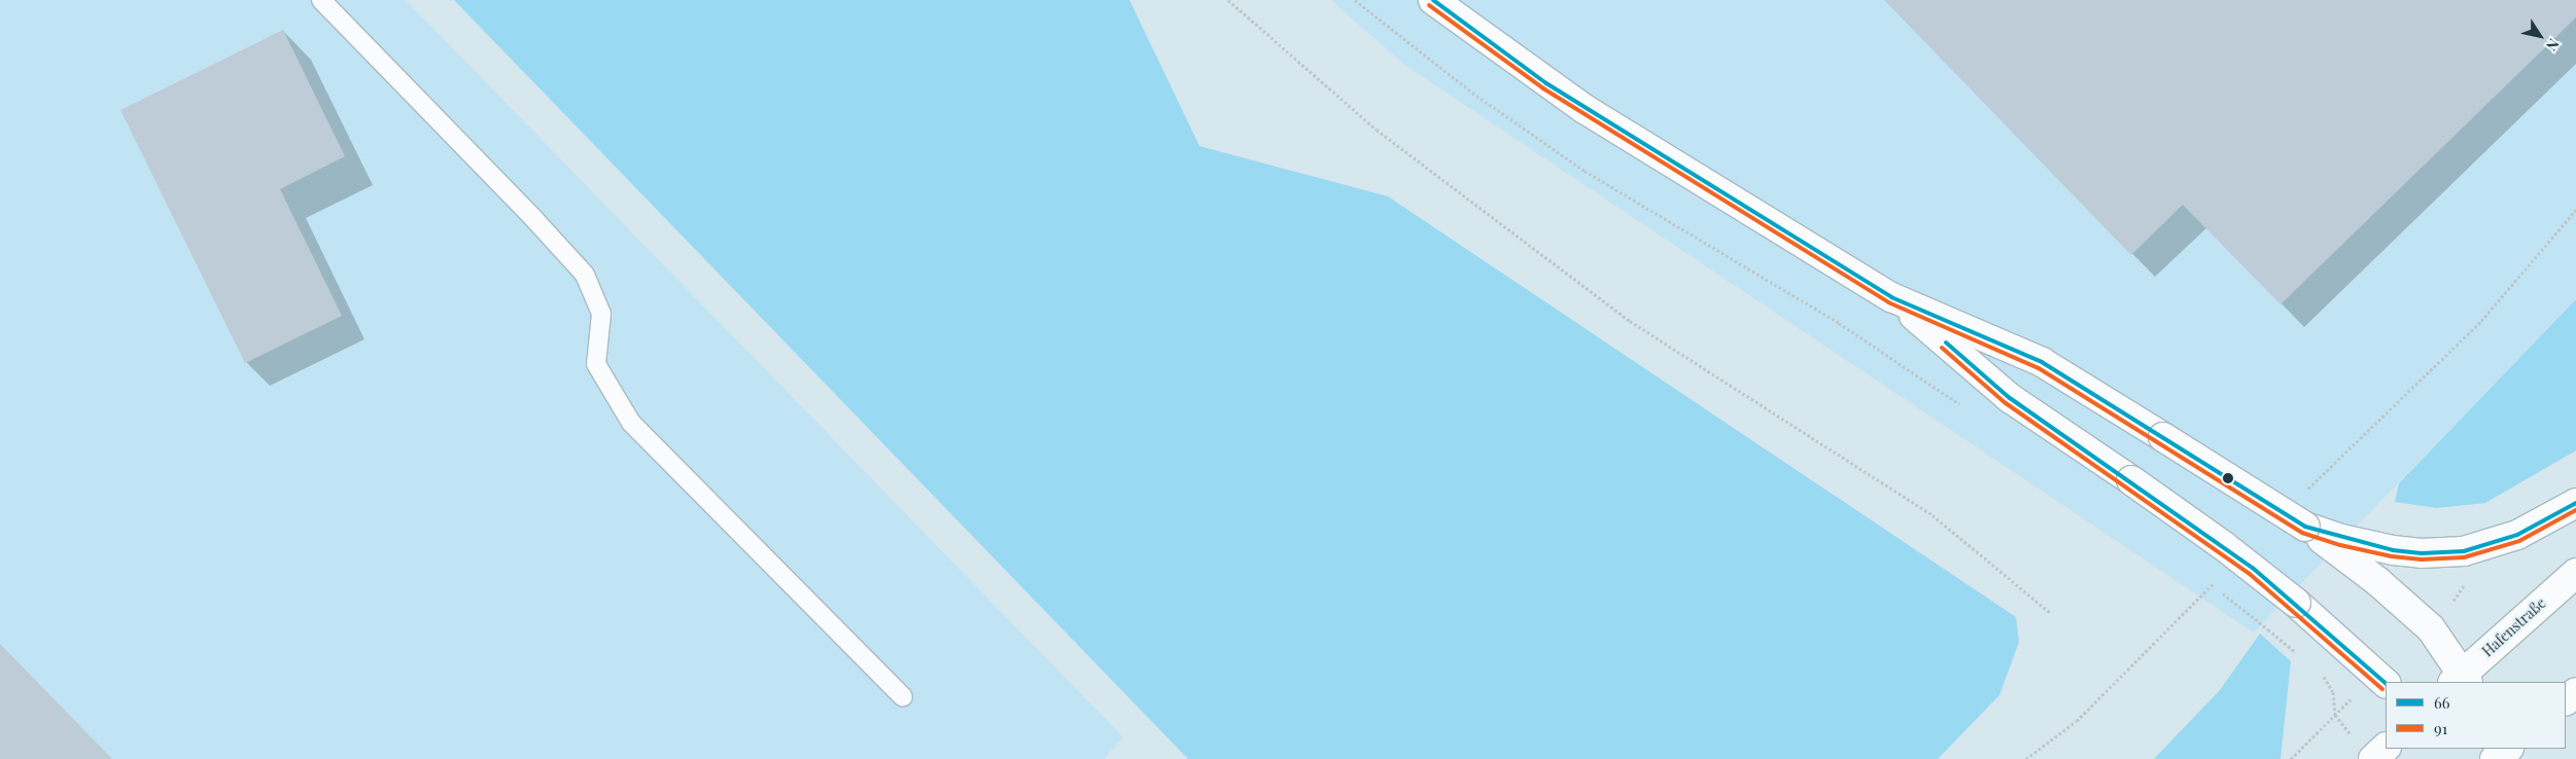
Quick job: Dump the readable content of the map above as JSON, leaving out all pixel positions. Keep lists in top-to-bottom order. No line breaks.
{"streets":{"street":["Hafenstraße"]},"lines":["transit line 66","transit line 91"],"legend":["66","91"],"north":"bottom right"}
